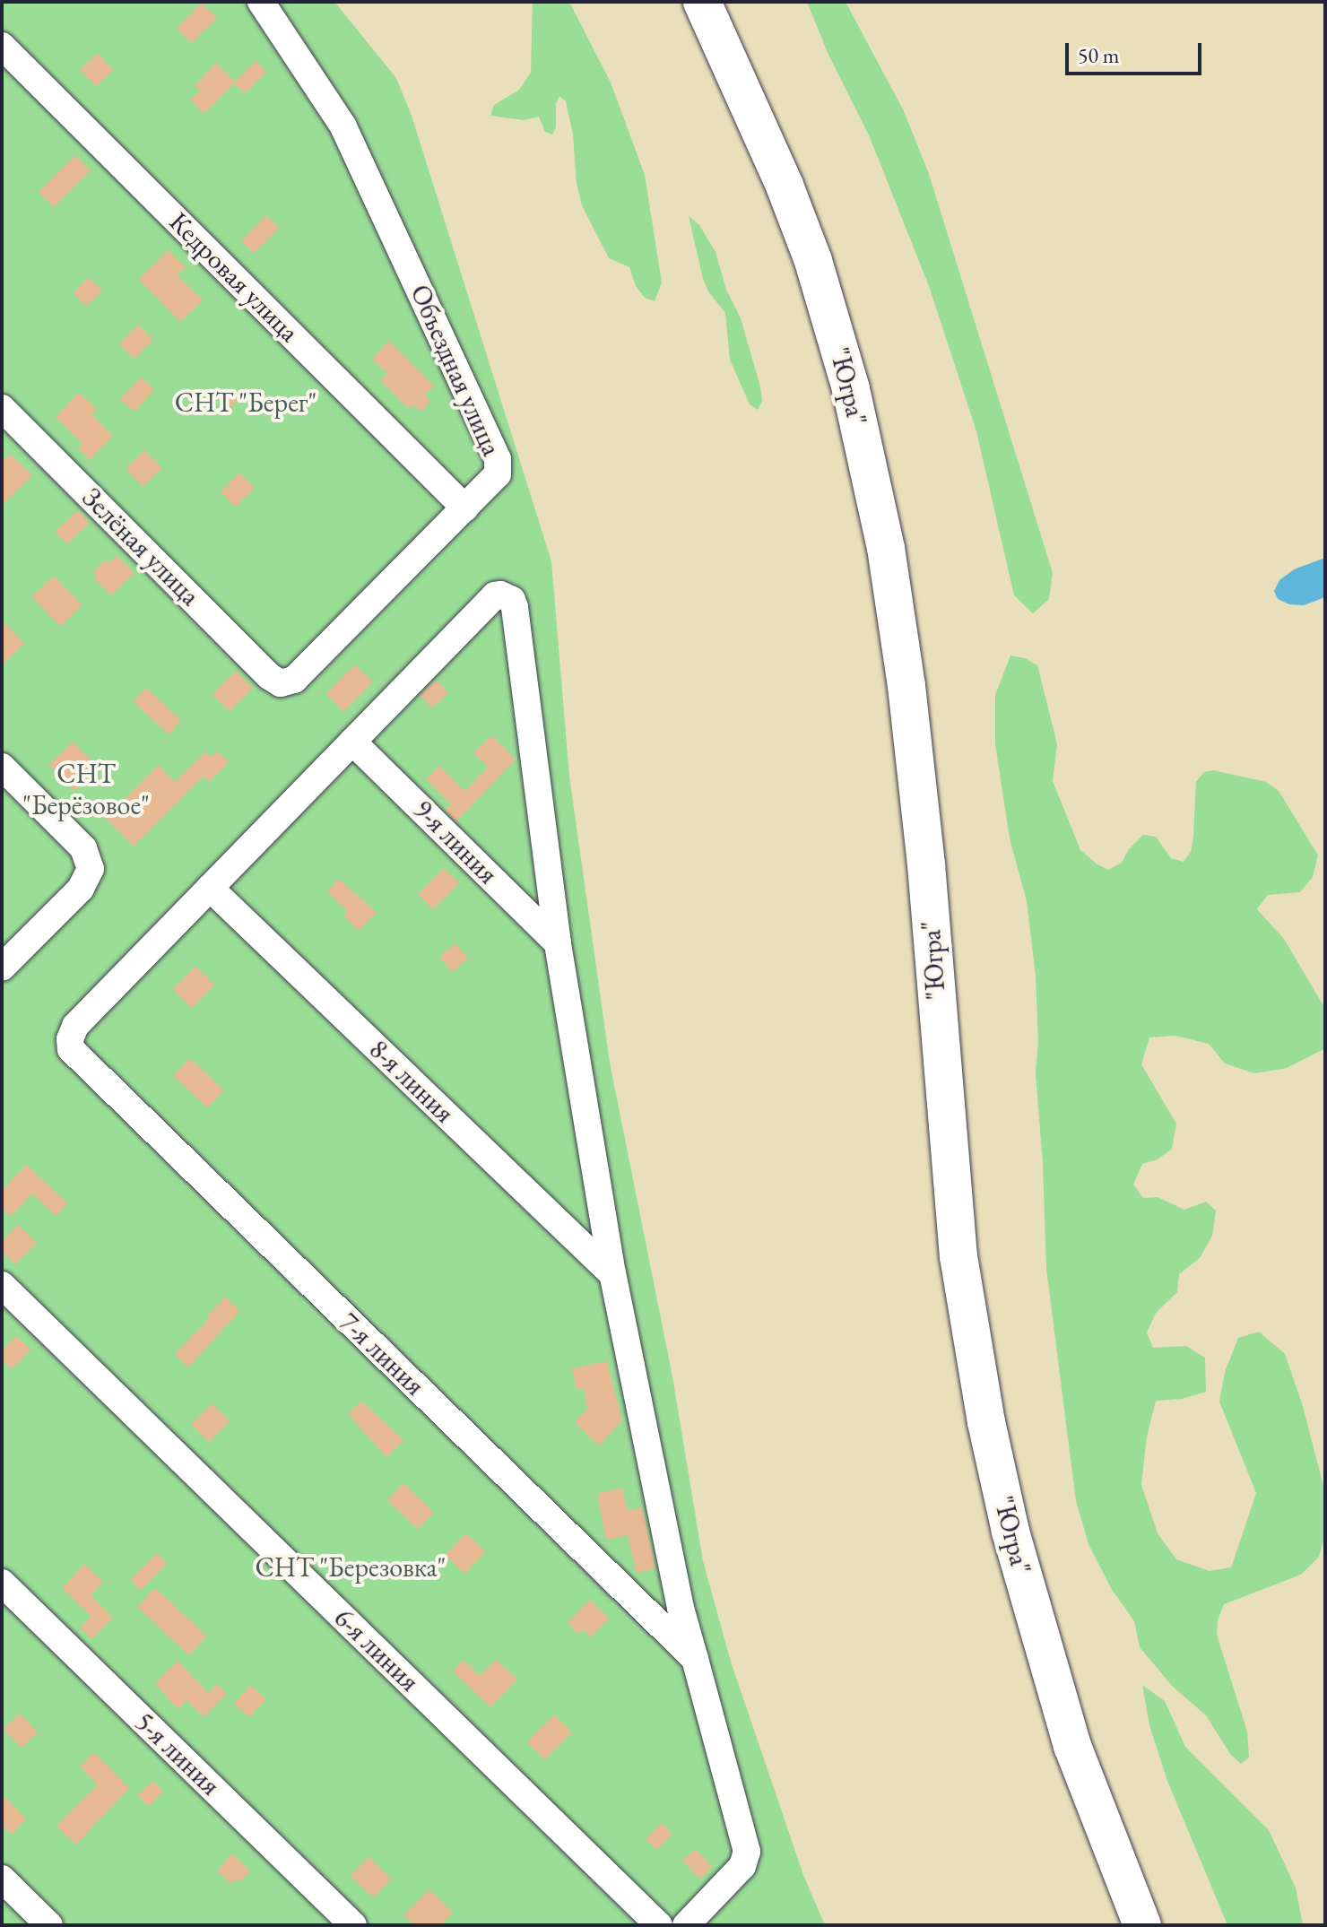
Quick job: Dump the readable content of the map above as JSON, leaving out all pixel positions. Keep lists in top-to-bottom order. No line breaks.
{"streets":{"highway":["\"Югра\""],"street":["Кедровая улица","Объездная улица","Зелёная улица","9-я линия","8-я линия","7-я линия","6-я линия","5-я линия"]},"crossings":[["Кедровая улица","Объездная улица"],["Объездная улица","Зелёная улица"],["8-я линия","7-я линия"]],"parks":["СНТ \"Берег\"","СНТ \"Берёзовое\"","СНТ \"Березовка\""],"scale_bar":"50 m"}
